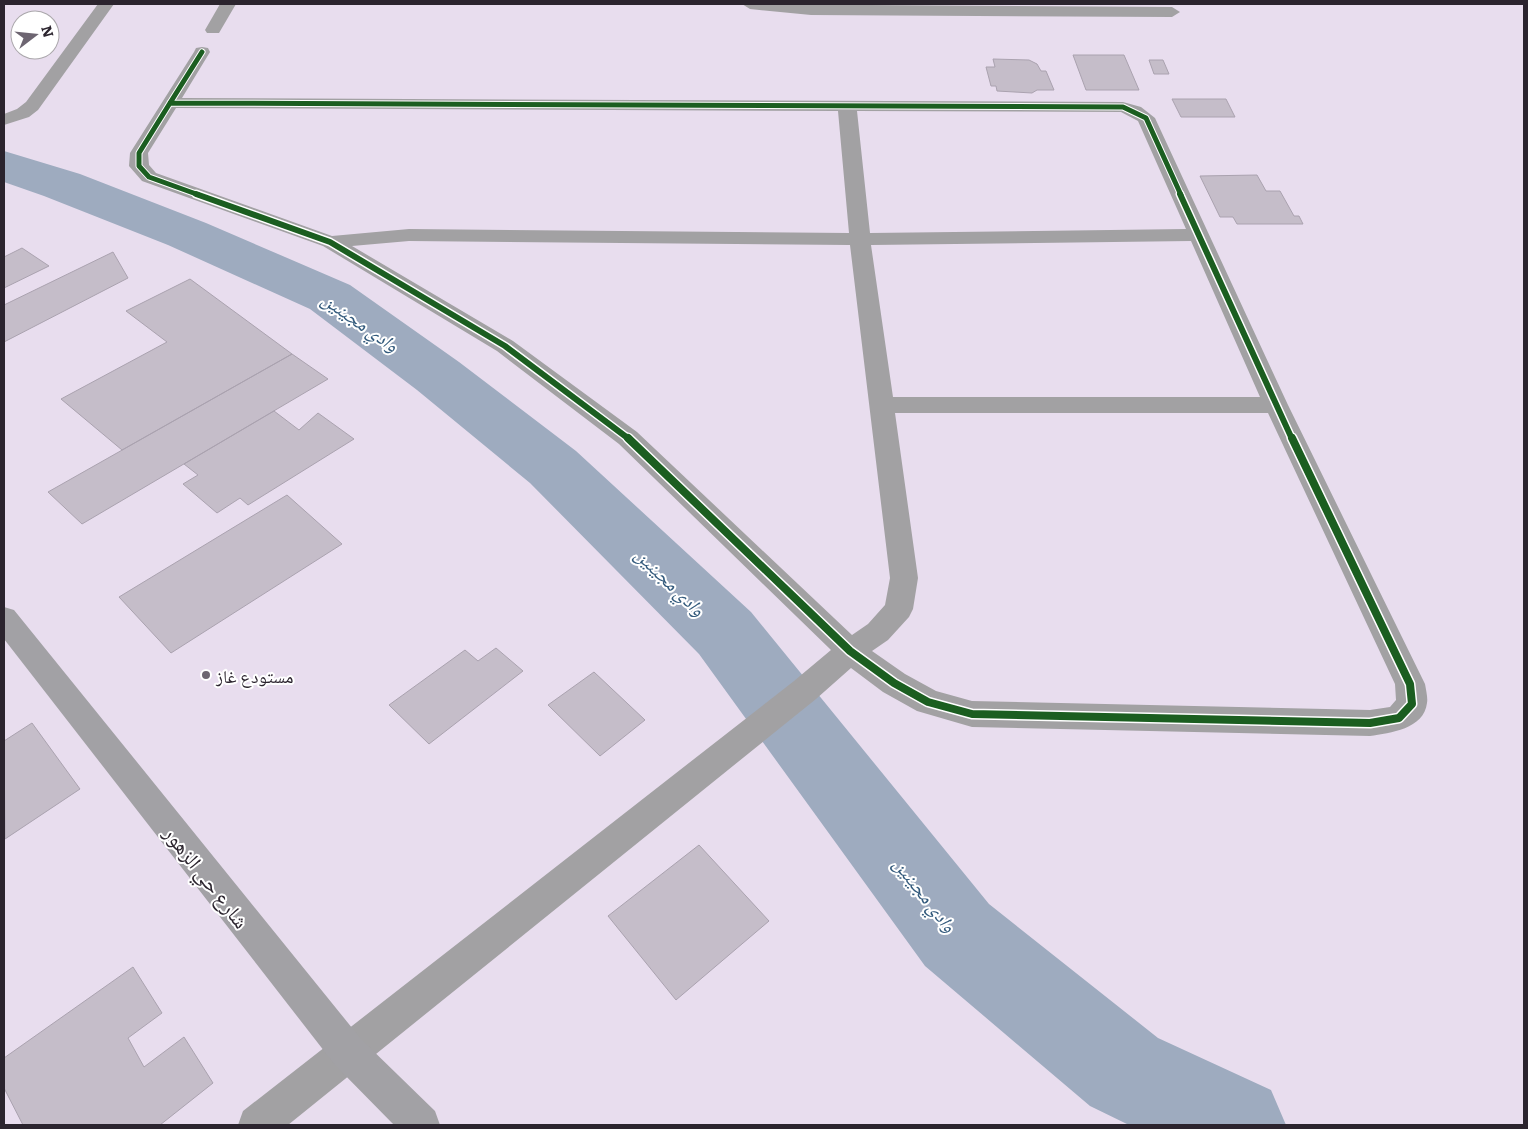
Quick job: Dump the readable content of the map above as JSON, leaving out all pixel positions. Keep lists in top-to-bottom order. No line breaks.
{"streets":{"street":["شارع حي الزهور"]},"water":["وادي مجينين"],"places":["مستودع غاز"],"north":"right"}
